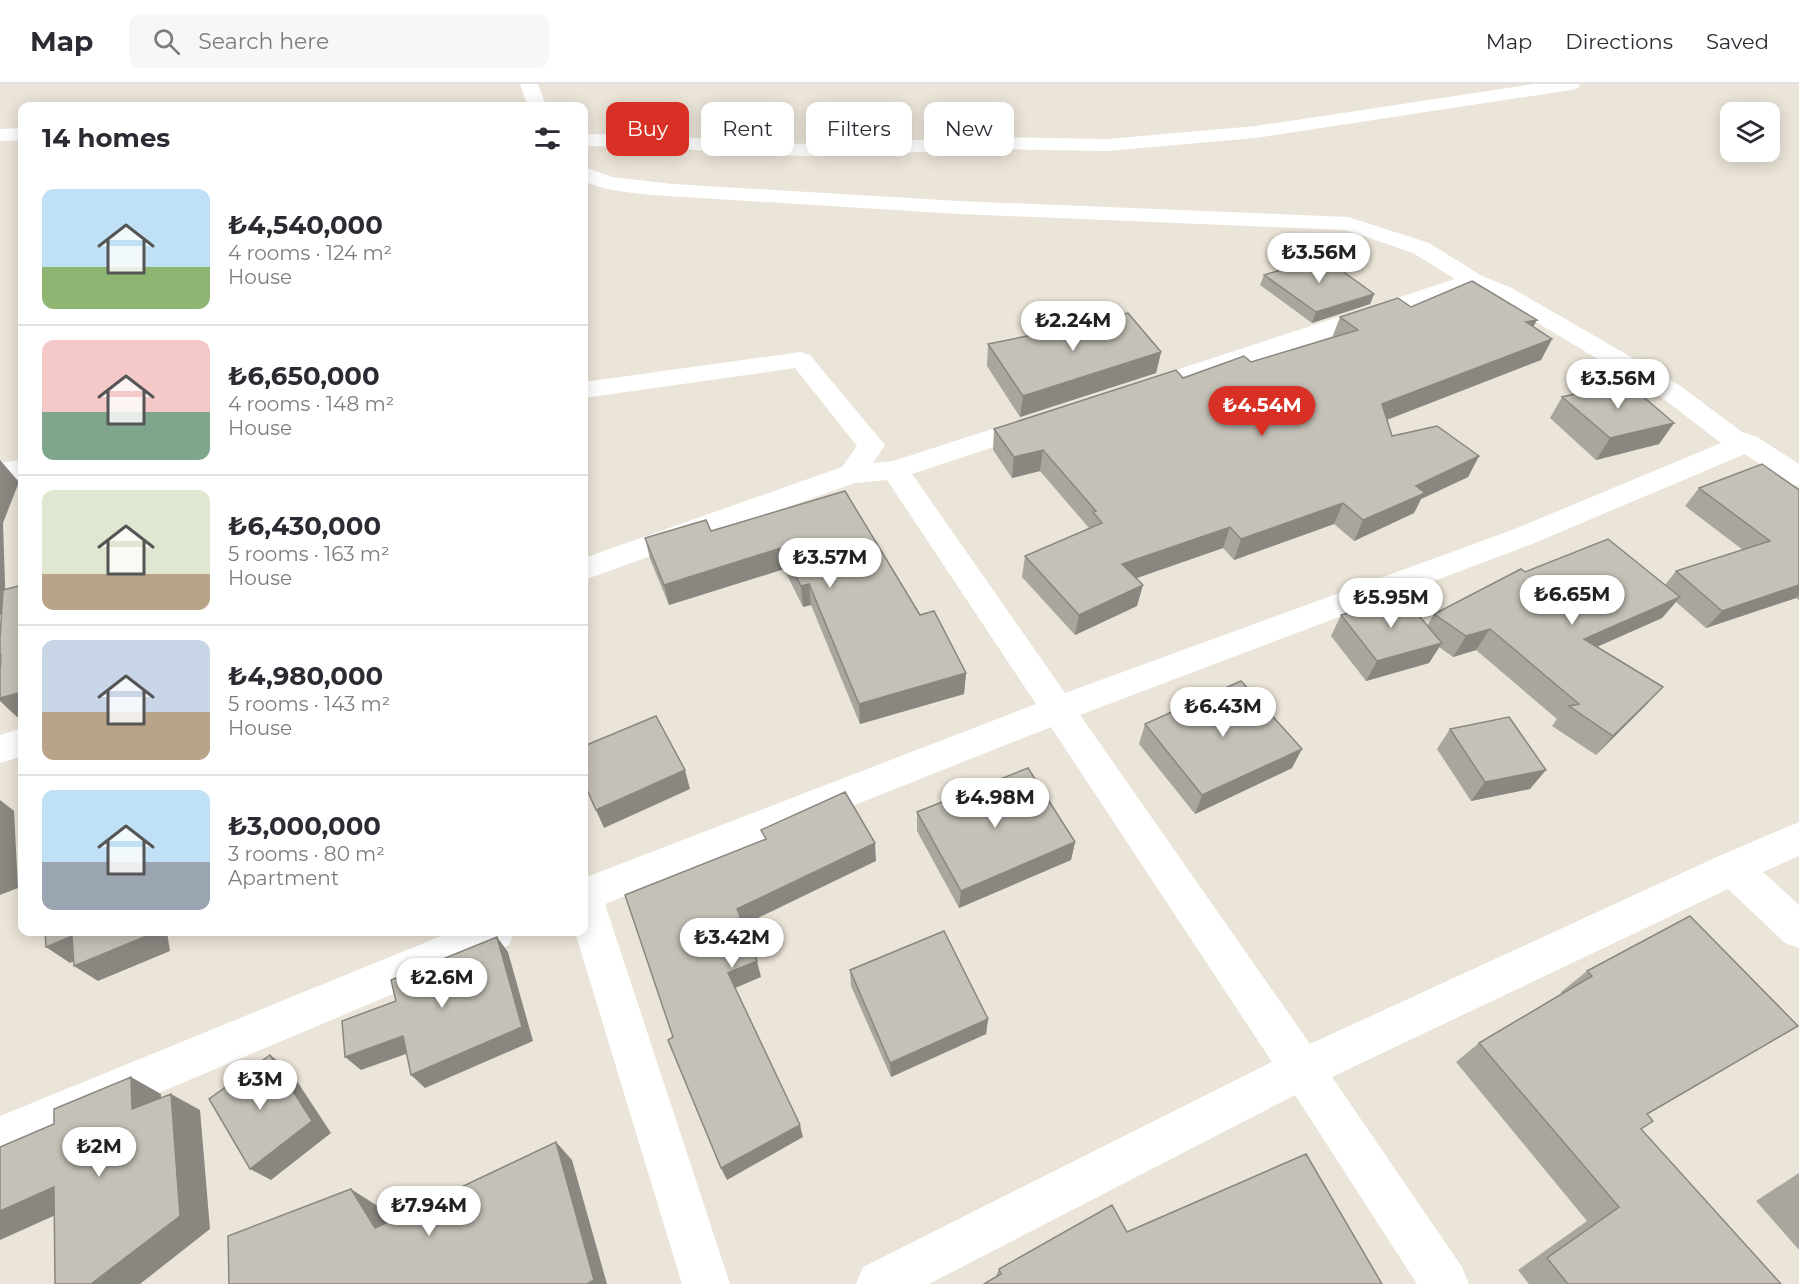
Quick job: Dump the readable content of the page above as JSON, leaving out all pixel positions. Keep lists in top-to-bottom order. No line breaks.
{"page":{"header":"Map","search":"Search here","nav":["Map","Directions","Saved"],"chip":["Buy","Rent","Filters","New"],"heading":"14 homes","list":[{"name":"₺4,540,000","note":"4 rooms · 124 m² · House"},{"name":"₺6,650,000","note":"4 rooms · 148 m² · House"},{"name":"₺6,430,000","note":"5 rooms · 163 m² · House"},{"name":"₺4,980,000","note":"5 rooms · 143 m² · House"},{"name":"₺3,000,000","note":"3 rooms · 80 m² · Apartment"}],"price":["₺3.56M","₺2.24M","₺3.56M","₺4.54M","₺3.57M","₺6.65M","₺5.95M","₺6.43M","₺4.98M","₺3.42M","₺2.6M","₺3M","₺2M","₺7.94M"]}}
